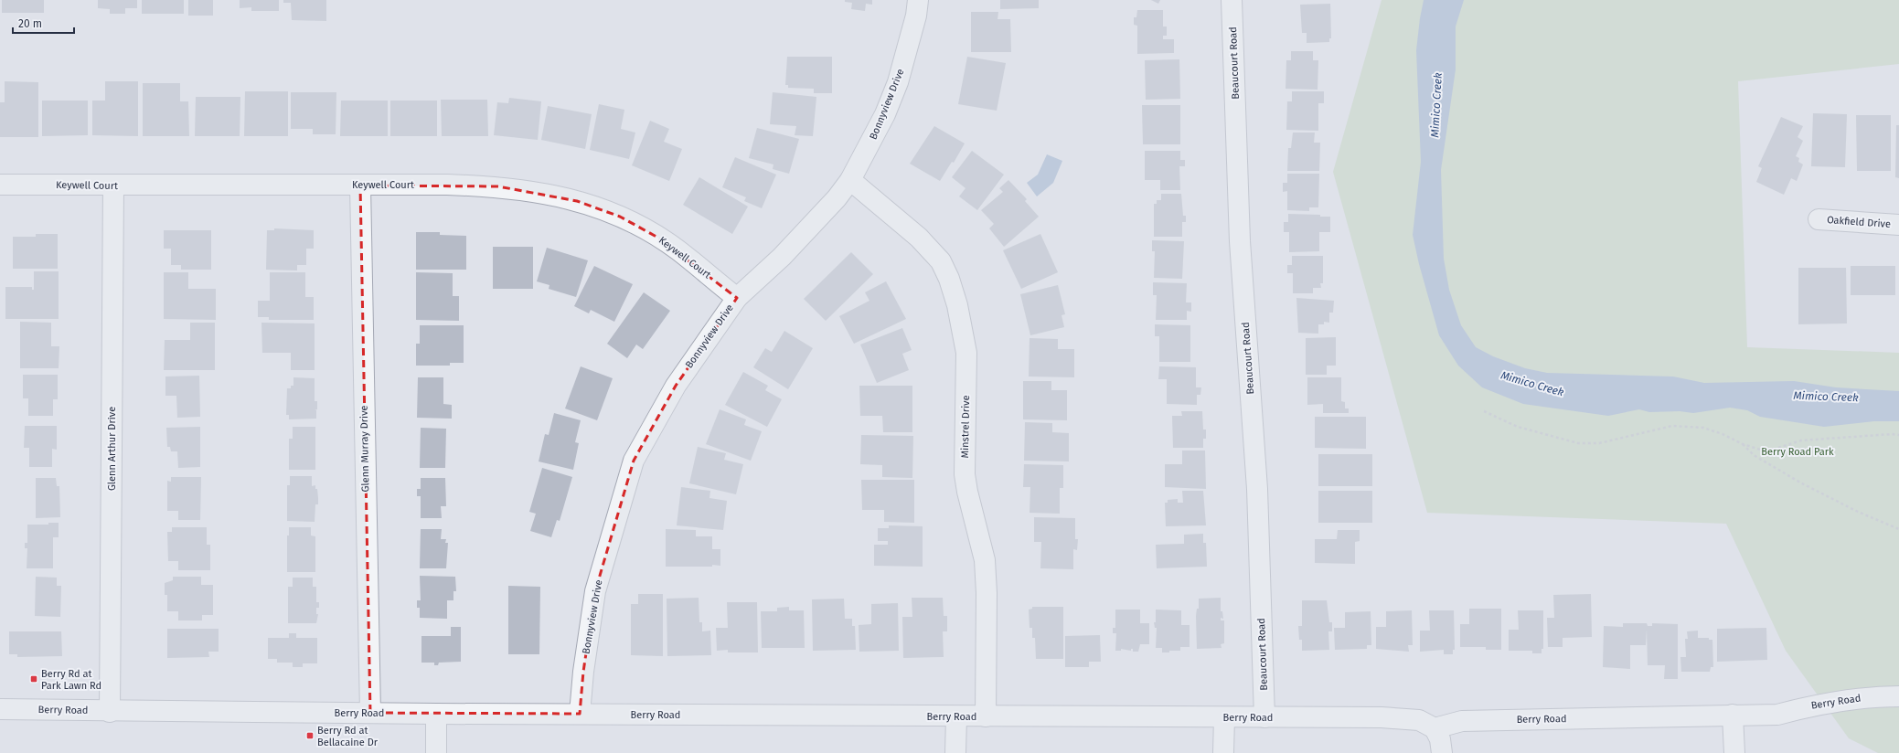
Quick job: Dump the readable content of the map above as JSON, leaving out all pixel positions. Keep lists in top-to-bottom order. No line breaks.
{"streets":{"street":["Beaucourt Road","Bonnyview Drive","Keywell Court","Oakfield Drive","Minstrel Drive","Glenn Arthur Drive","Glenn Murray Drive","Berry Road"]},"crossings":[["Beaucourt Road","Berry Road"],["Bonnyview Drive","Keywell Court"],["Bonnyview Drive","Minstrel Drive"],["Bonnyview Drive","Berry Road"],["Keywell Court","Glenn Arthur Drive"],["Keywell Court","Glenn Murray Drive"],["Minstrel Drive","Berry Road"],["Glenn Arthur Drive","Berry Road"],["Glenn Murray Drive","Berry Road"]],"water":["Mimico Creek"],"parks":["Berry Road Park"],"places":{"transit":["Berry Rd at Park Lawn Rd","Berry Rd at Bellacaine Dr"]},"scale_bar":"20 m"}
